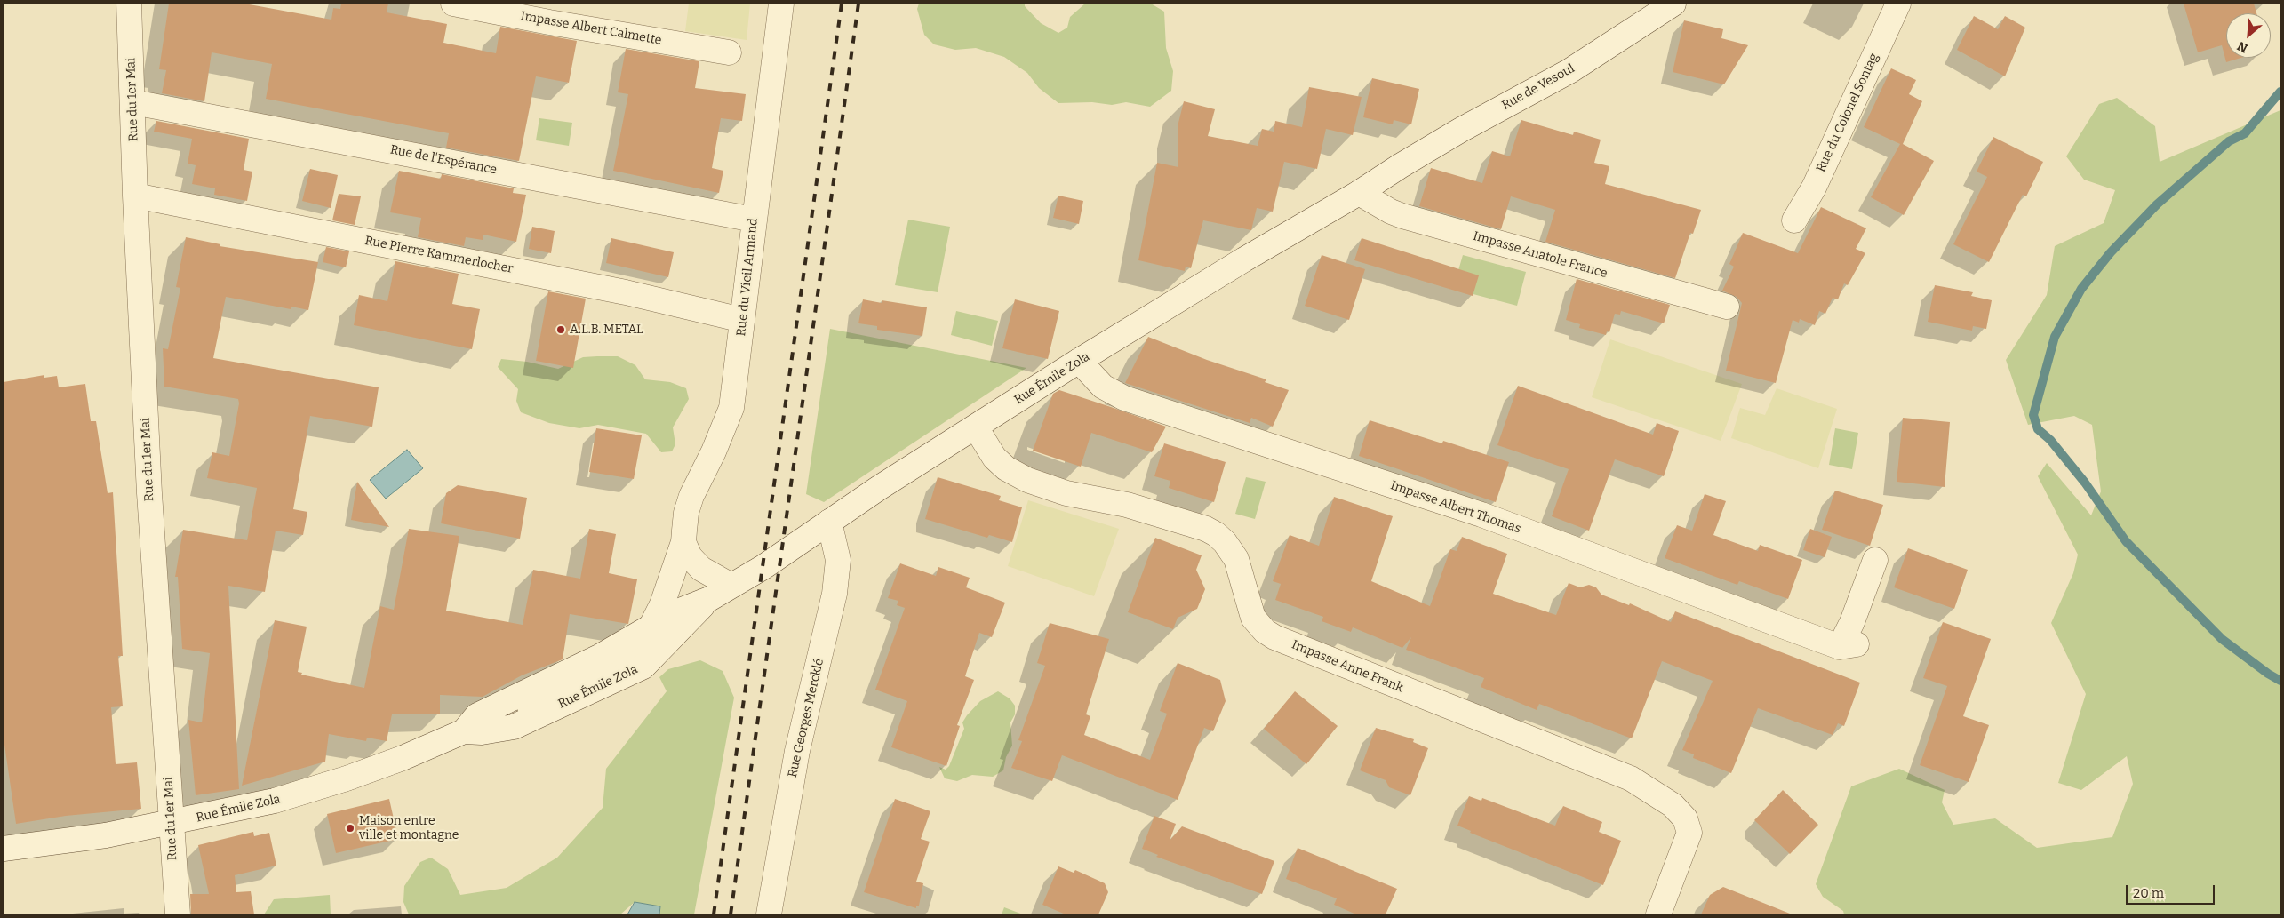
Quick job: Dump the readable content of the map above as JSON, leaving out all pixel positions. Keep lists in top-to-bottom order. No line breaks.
{"streets":{"street":["Impasse Albert Calmette","Rue de Vesoul","Rue du 1er Mai","Rue du Colonel Sontag","Rue de l'Espérance","Rue PIerre Kammerlocher","Impasse Anatole France","Rue du Vieil Armand","Rue Émile Zola","Impasse Albert Thomas","Impasse Anne Frank","Rue Georges Mercklé"]},"crossings":[["Rue de Vesoul","Rue Émile Zola"],["Rue du 1er Mai","Rue de l'Espérance"],["Rue du 1er Mai","Rue PIerre Kammerlocher"],["Rue du 1er Mai","Rue Émile Zola"],["Rue de l'Espérance","Rue du Vieil Armand"],["Rue PIerre Kammerlocher","Rue du Vieil Armand"],["Impasse Anatole France","Rue Émile Zola"],["Rue du Vieil Armand","Rue Émile Zola"],["Rue Émile Zola","Impasse Albert Thomas"],["Rue Émile Zola","Impasse Anne Frank"],["Rue Émile Zola","Rue Georges Mercklé"]],"places":["A.L.B. METAL","Maison entre ville et montagne"],"scale_bar":"20 m","north":"bottom left"}
